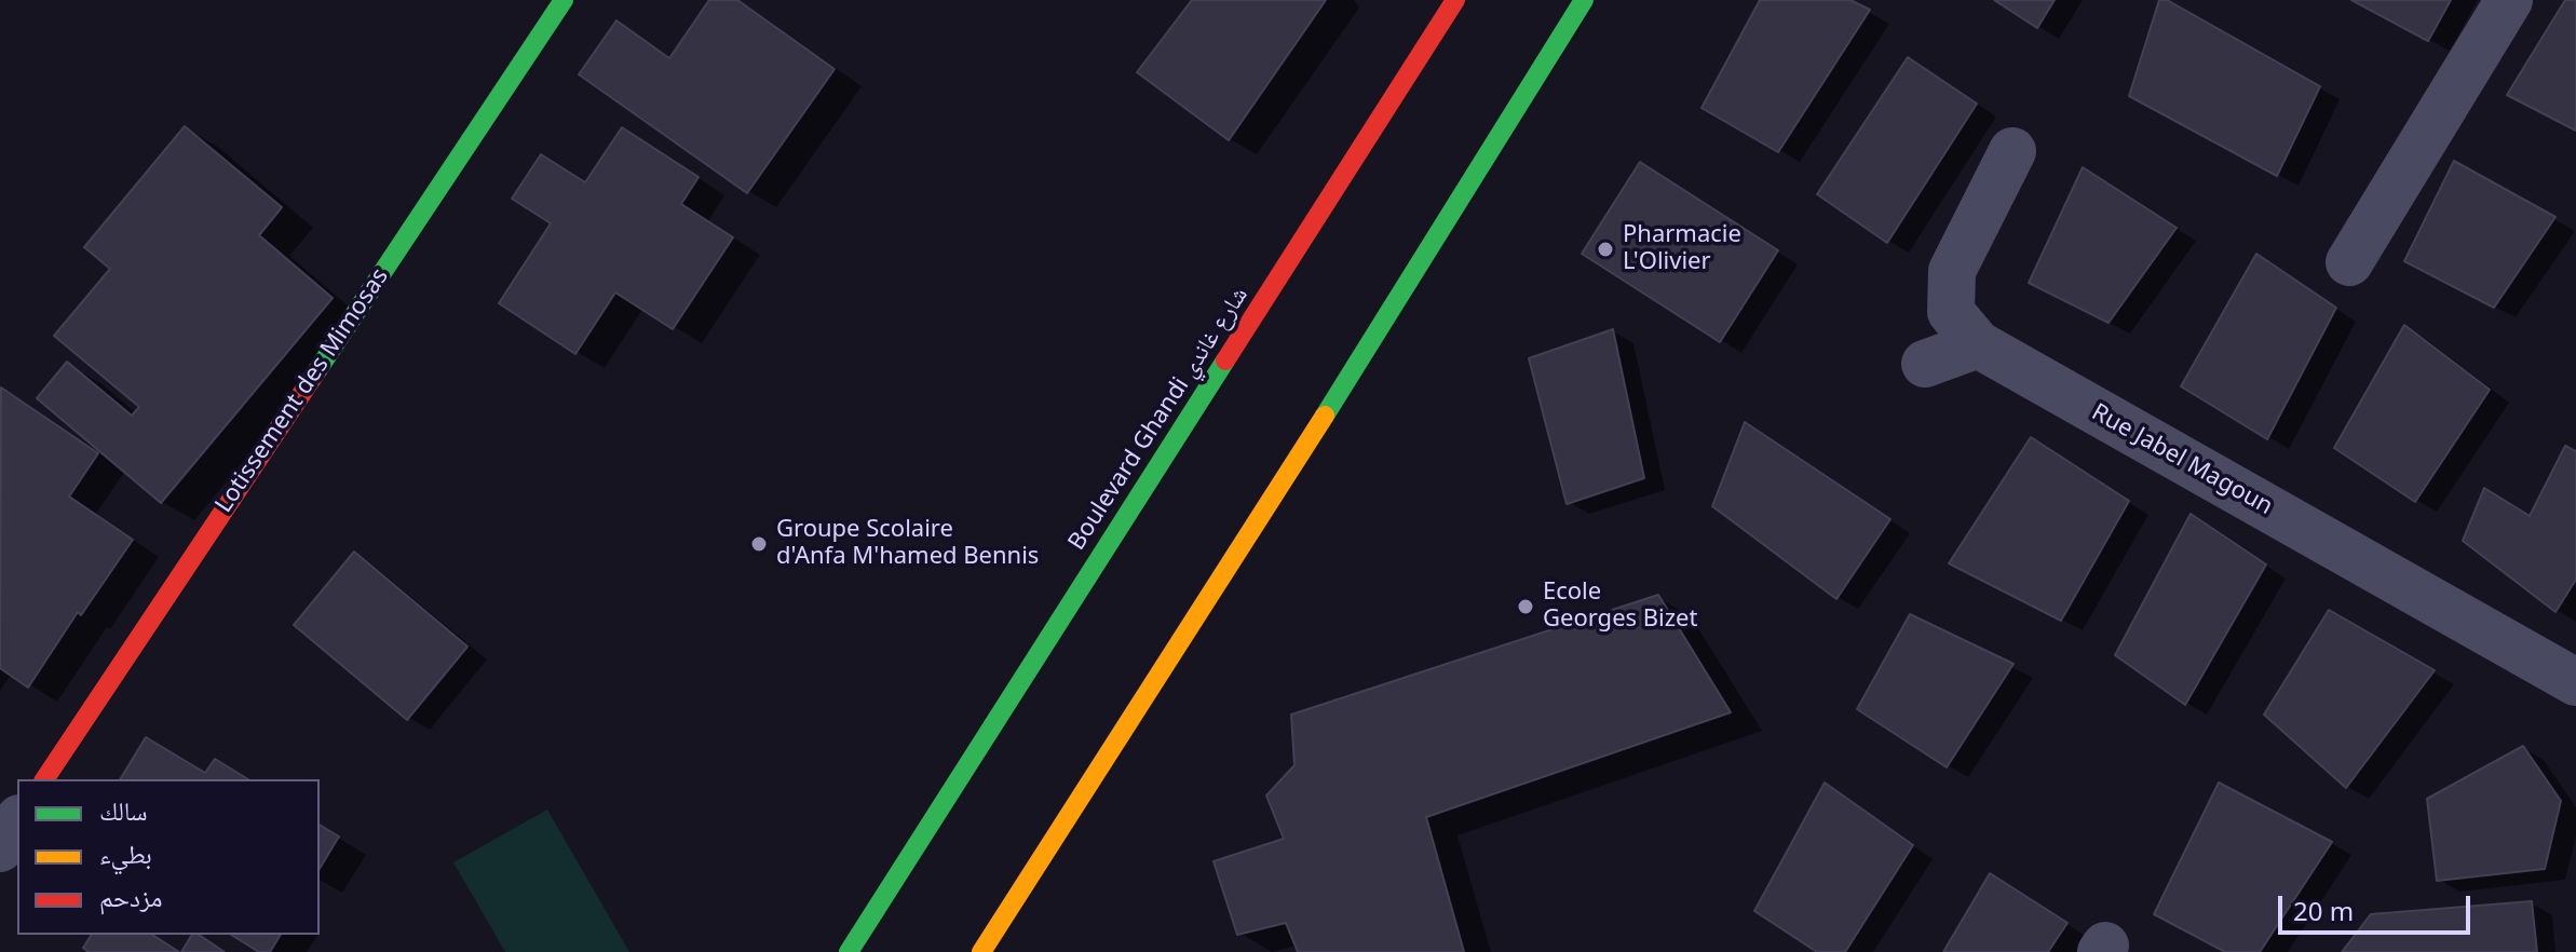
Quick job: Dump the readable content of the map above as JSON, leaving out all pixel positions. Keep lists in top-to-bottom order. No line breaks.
{"streets":{"main road":["Lotissement des Mimosas","Boulevard Ghandi شارع غاندي"],"street":["Rue Jabel Magoun"]},"places":["Pharmacie L'Olivier","Groupe Scolaire d'Anfa M'hamed Bennis","Ecole Georges Bizet"],"legend":["سالك","بطيء","مزدحم"],"scale_bar":"20 m"}
